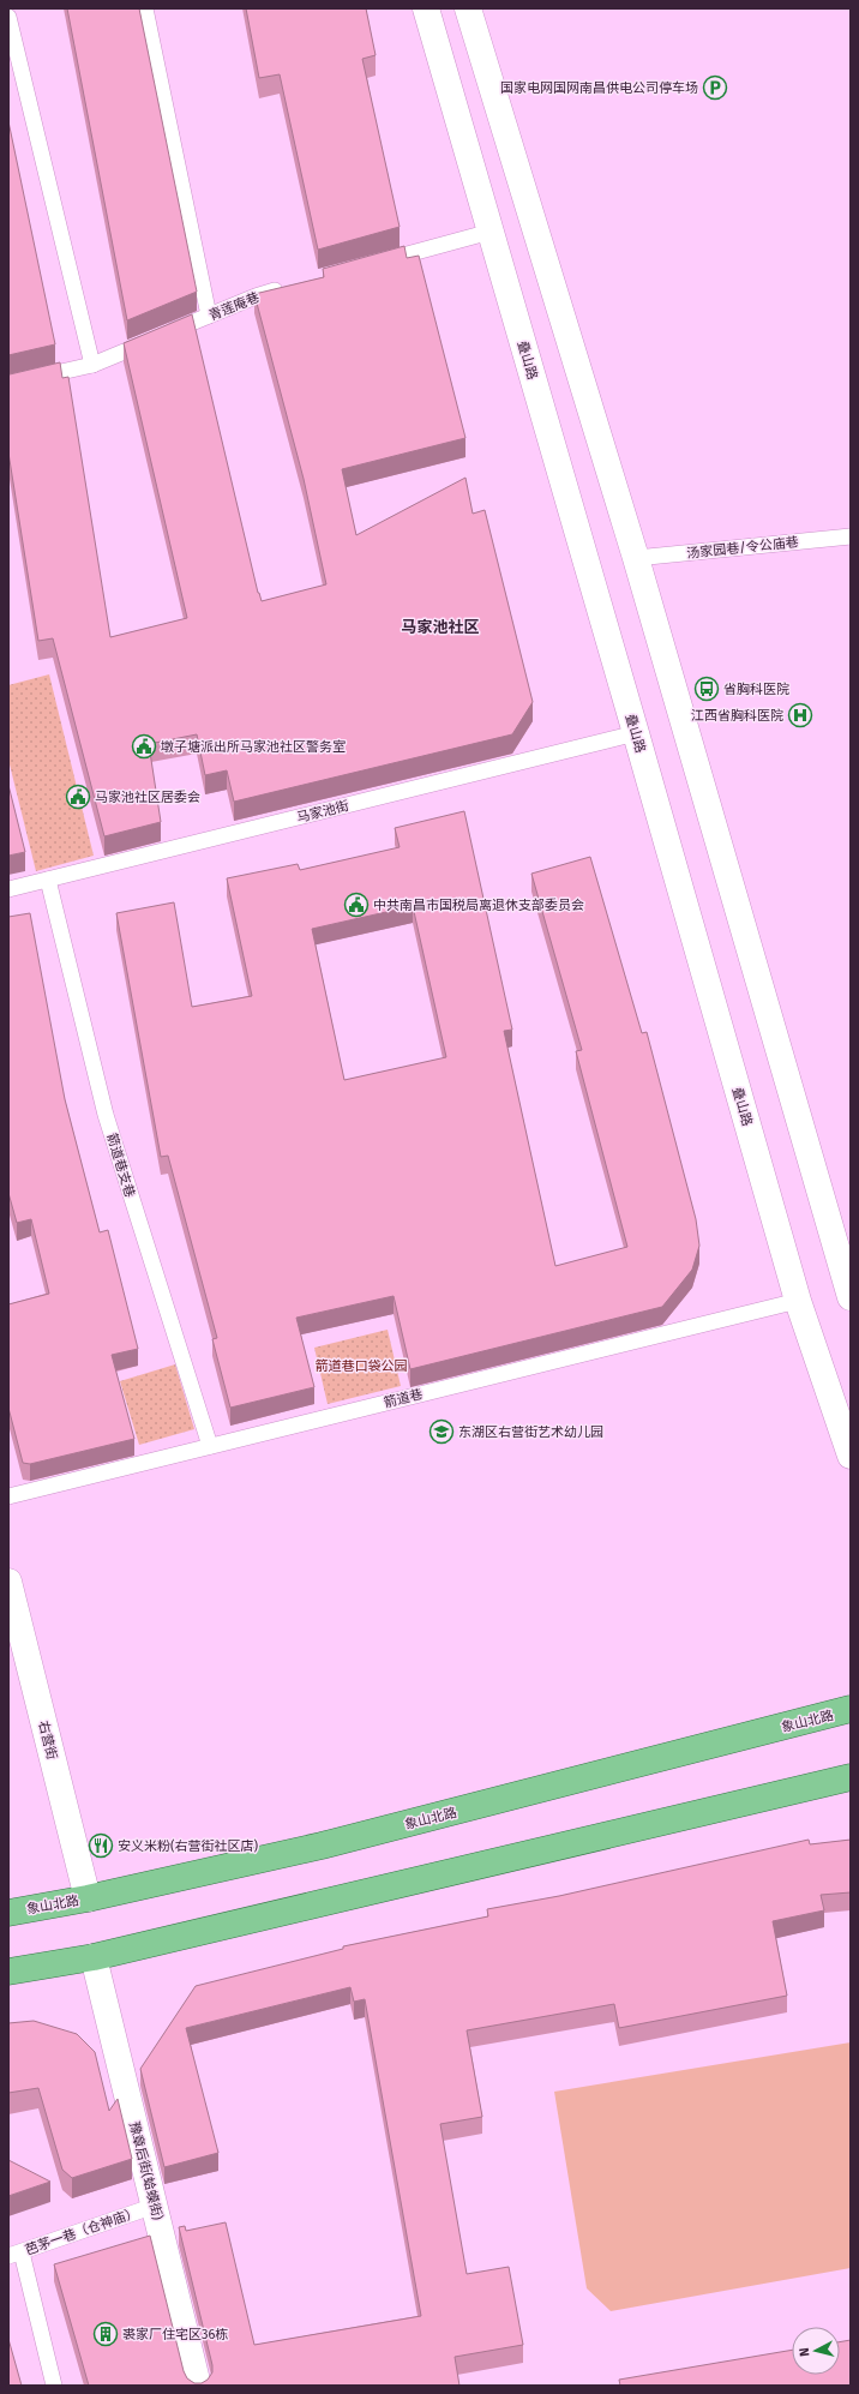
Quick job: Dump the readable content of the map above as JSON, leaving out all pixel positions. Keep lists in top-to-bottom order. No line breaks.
{"streets":{"main road":["叠山路","象山北路","右营街","豫章后街(蛤蟆街)"],"lane":["青莲庵巷","汤家园巷/令公庙巷","马家池街","箭道巷支巷","箭道巷","芭茅一巷（仓神庙）"]},"crossings":[["叠山路","马家池街"],["叠山路","箭道巷"],["马家池街","箭道巷支巷"],["箭道巷支巷","箭道巷"],["象山北路","右营街"],["豫章后街(蛤蟆街)","芭茅一巷（仓神庙）"]],"districts":["马家池社区"],"parks":["箭道巷口袋公园"],"places":{"parking":["国家电网国网南昌供电公司停车场"],"bus stop":["省胸科医院"],"hospital":["江西省胸科医院"],"public building":["墩子塘派出所马家池社区警务室","马家池社区居委会","中共南昌市国税局离退休支部委员会"],"school or university":["东湖区右营街艺术幼儿园"],"restaurant":["安义米粉(右营街社区店)"],"building":["裘家厂住宅区36栋"]},"north":"left"}
